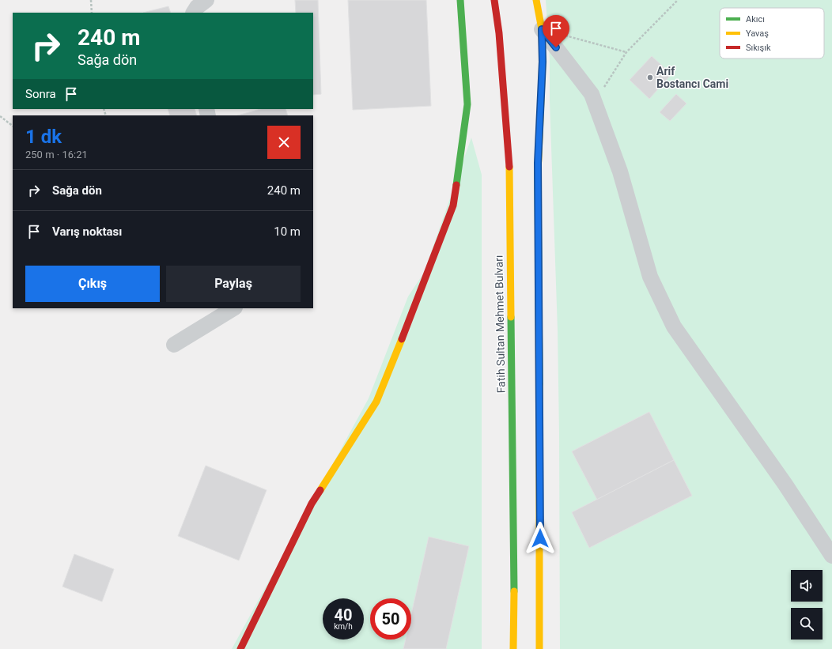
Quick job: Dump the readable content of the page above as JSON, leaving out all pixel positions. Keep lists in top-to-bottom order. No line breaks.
{"streets":{"main road":["Fatih Sultan Mehmet Bulvarı"]},"places":["Arif Bostancı Cami"],"legend":["Akıcı","Yavaş","Sıkışık"],"page":{"turn":["240 m","Sağa dön"],"then":"Sonra","heading":["1 dk","250 m · 16:21"],"list":[{"name":"Sağa dön","value":"240 m"},{"name":"Varış noktası","value":"10 m"}],"buttons":["Çıkış","Paylaş"],"speed":"40 km/h","limit":"50"}}
